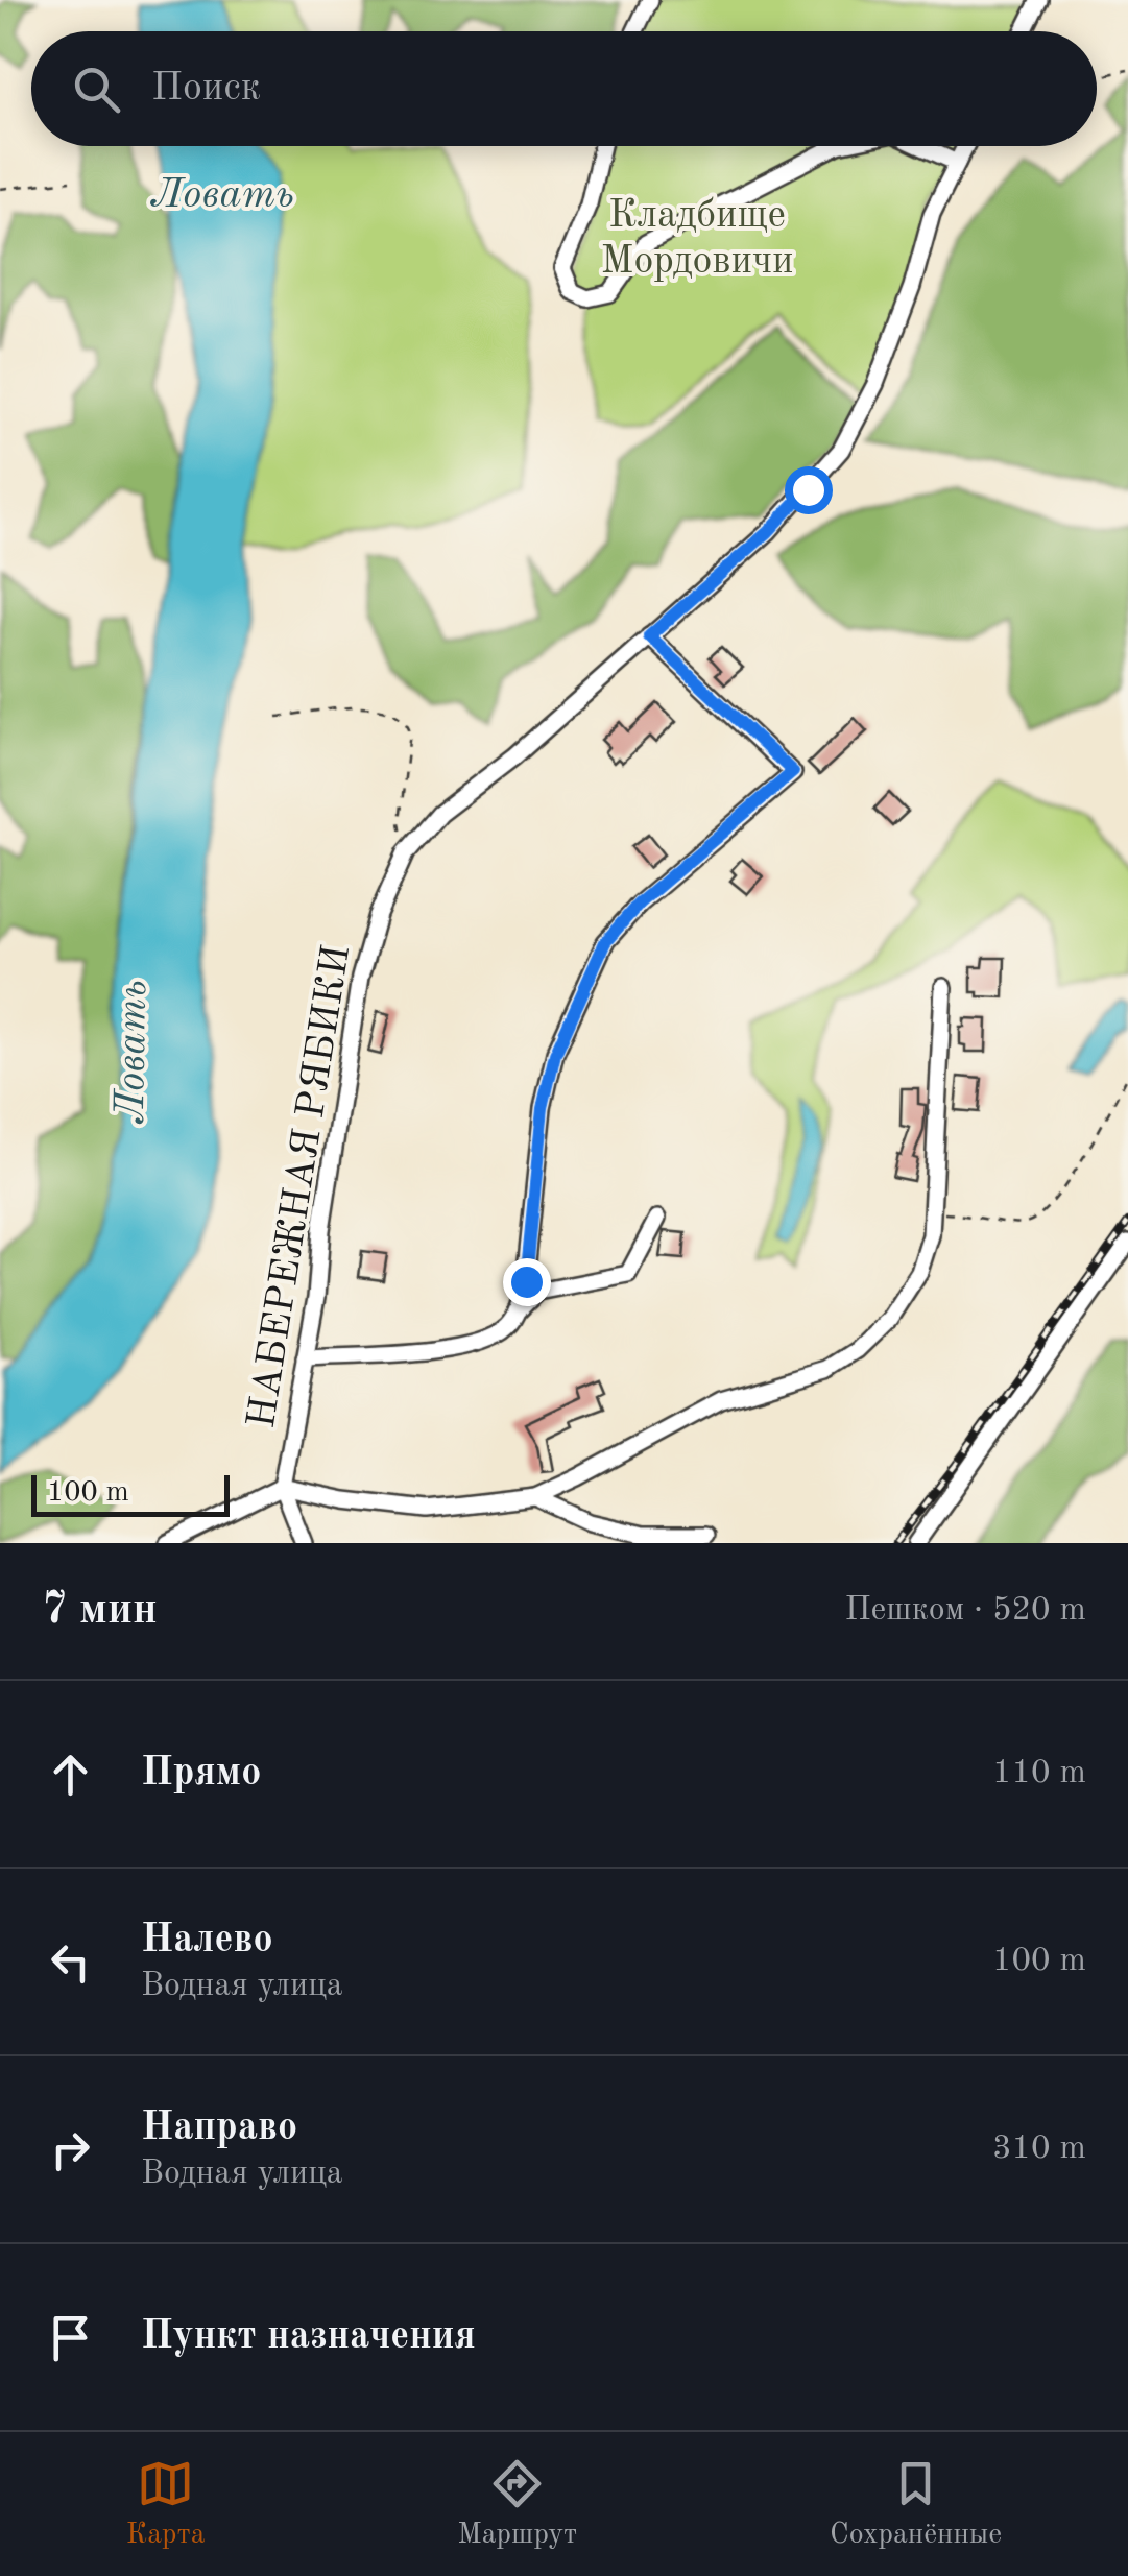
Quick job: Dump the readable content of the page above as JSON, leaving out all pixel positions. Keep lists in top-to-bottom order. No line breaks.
{"streets":{"street":["НАБЕРЕЖНАЯ РЯБИКИ"]},"water":["Ловать"],"parks":["Кладбище Мордовичи"],"scale_bar":"100 m","page":{"search":"Поиск","scale":"100 m","heading":["7 мин","Пешком · 520 m"],"list":[["Прямо","110 m"],["Налево","Водная улица","100 m"],["Направо","Водная улица","310 m"],"Пункт назначения"],"nav":["Карта","Маршрут","Сохранённые"]}}
